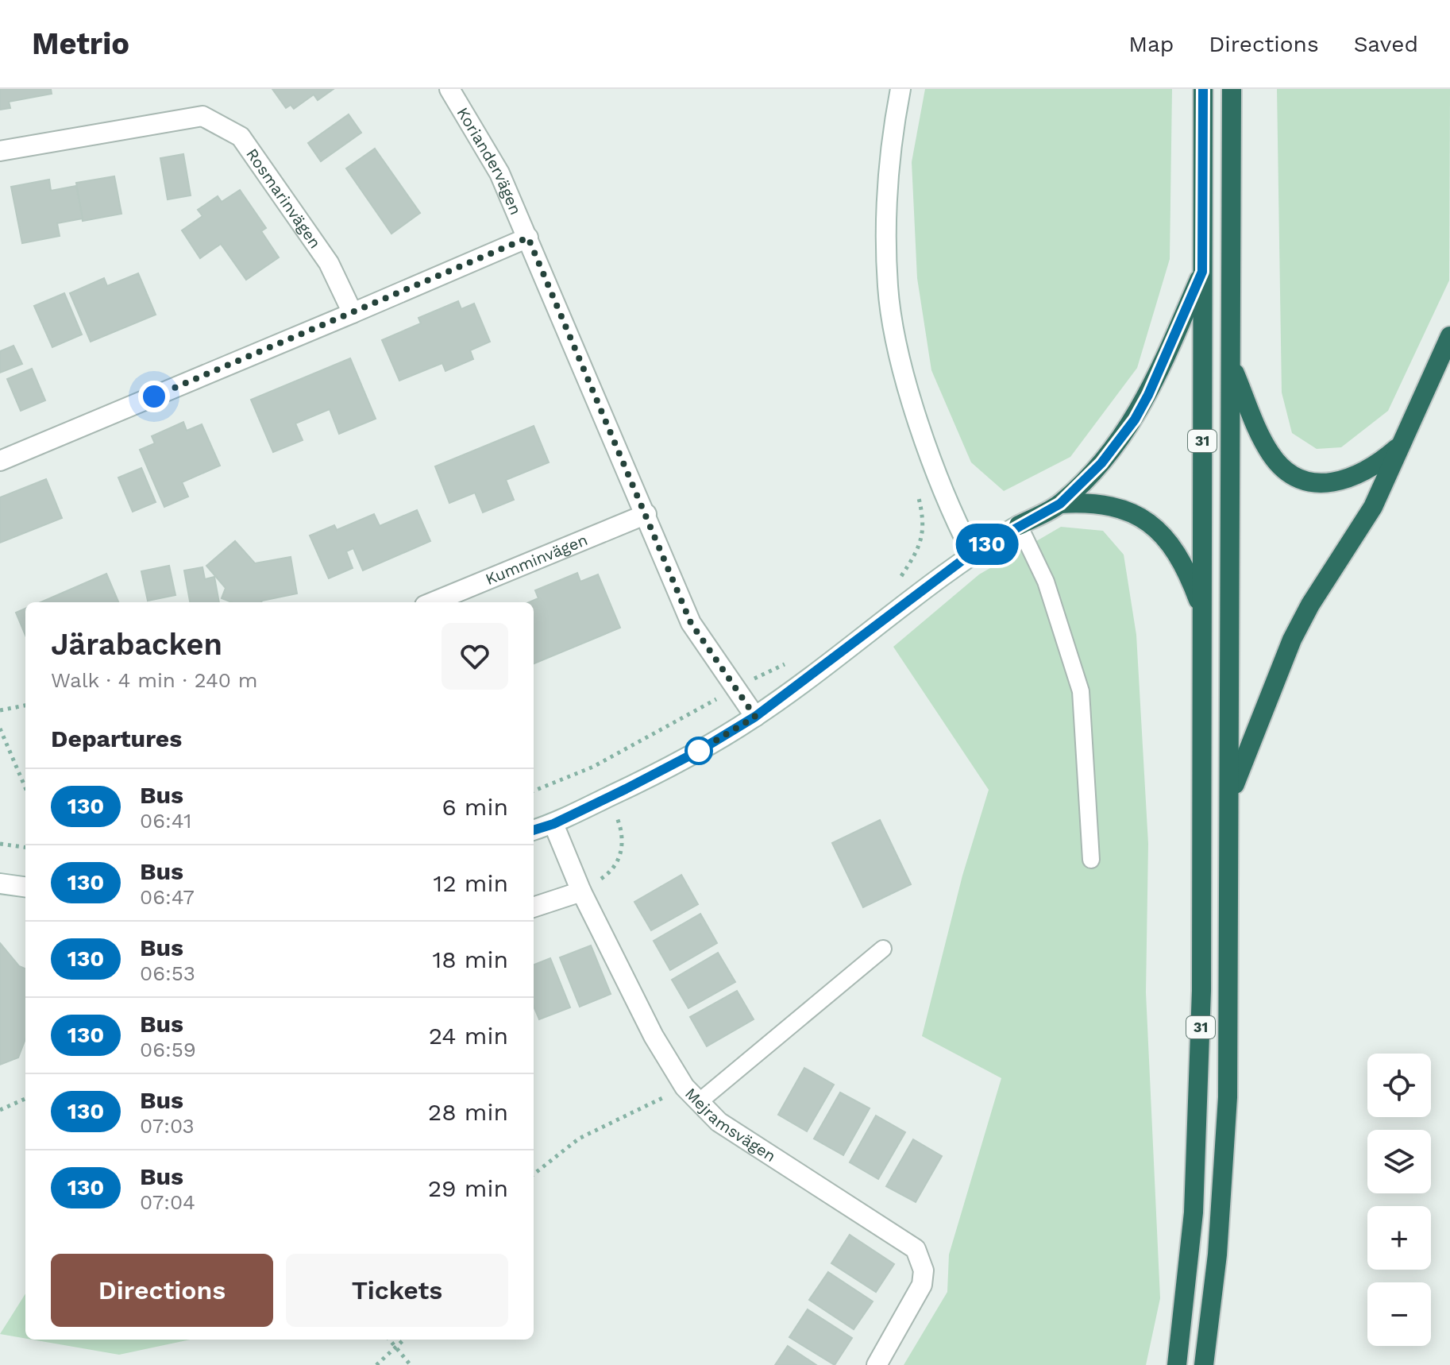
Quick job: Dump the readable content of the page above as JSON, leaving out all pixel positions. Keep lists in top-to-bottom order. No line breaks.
{"streets":{"highway":["31"],"street":["Koriandervägen","Rosmarinvägen","Kumminvägen","Mejramsvägen"]},"crossings":[["Koriandervägen","Kumminvägen"]],"lines":["bus line 130"],"page":{"header":"Metrio","nav":["Map","Directions","Saved"],"on_map":"130","heading":[["Järabacken","Walk · 4 min · 240 m"],"Departures"],"list":[{"mark":"130","name":"Bus","note":"06:41","value":"6 min"},{"mark":"130","name":"Bus","note":"06:47","value":"12 min"},{"mark":"130","name":"Bus","note":"06:53","value":"18 min"},{"mark":"130","name":"Bus","note":"06:59","value":"24 min"},{"mark":"130","name":"Bus","note":"07:03","value":"28 min"},{"mark":"130","name":"Bus","note":"07:04","value":"29 min"}],"map_buttons":["+","−"],"buttons":["Directions","Tickets"]}}
